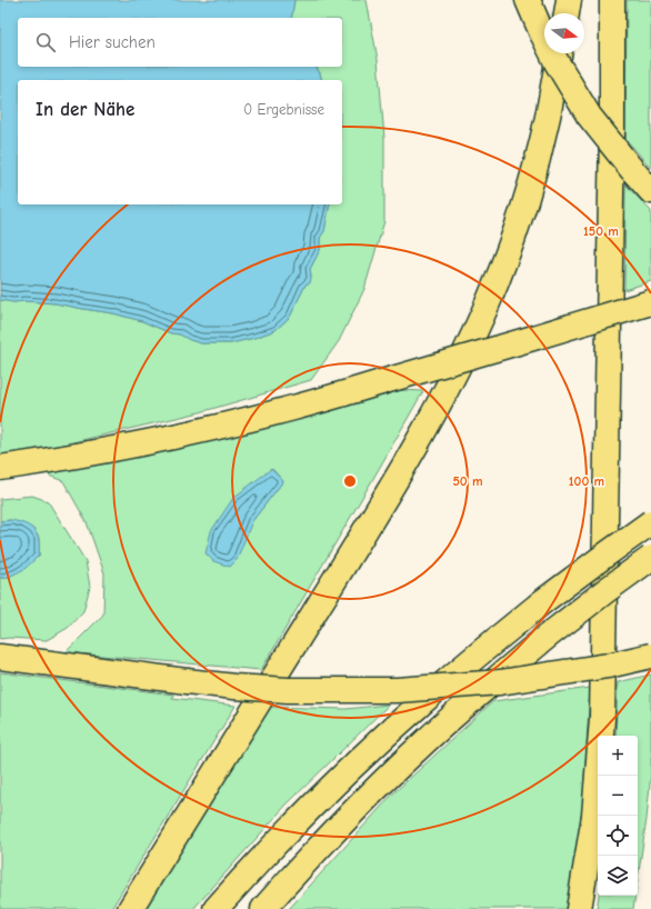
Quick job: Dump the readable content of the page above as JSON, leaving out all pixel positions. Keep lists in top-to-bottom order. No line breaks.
{"north":"right","page":{"search":"Hier suchen","heading":["In der Nähe","0 Ergebnisse"],"map_buttons":["+","−"]},"rings":["150 m","50 m","100 m"]}
